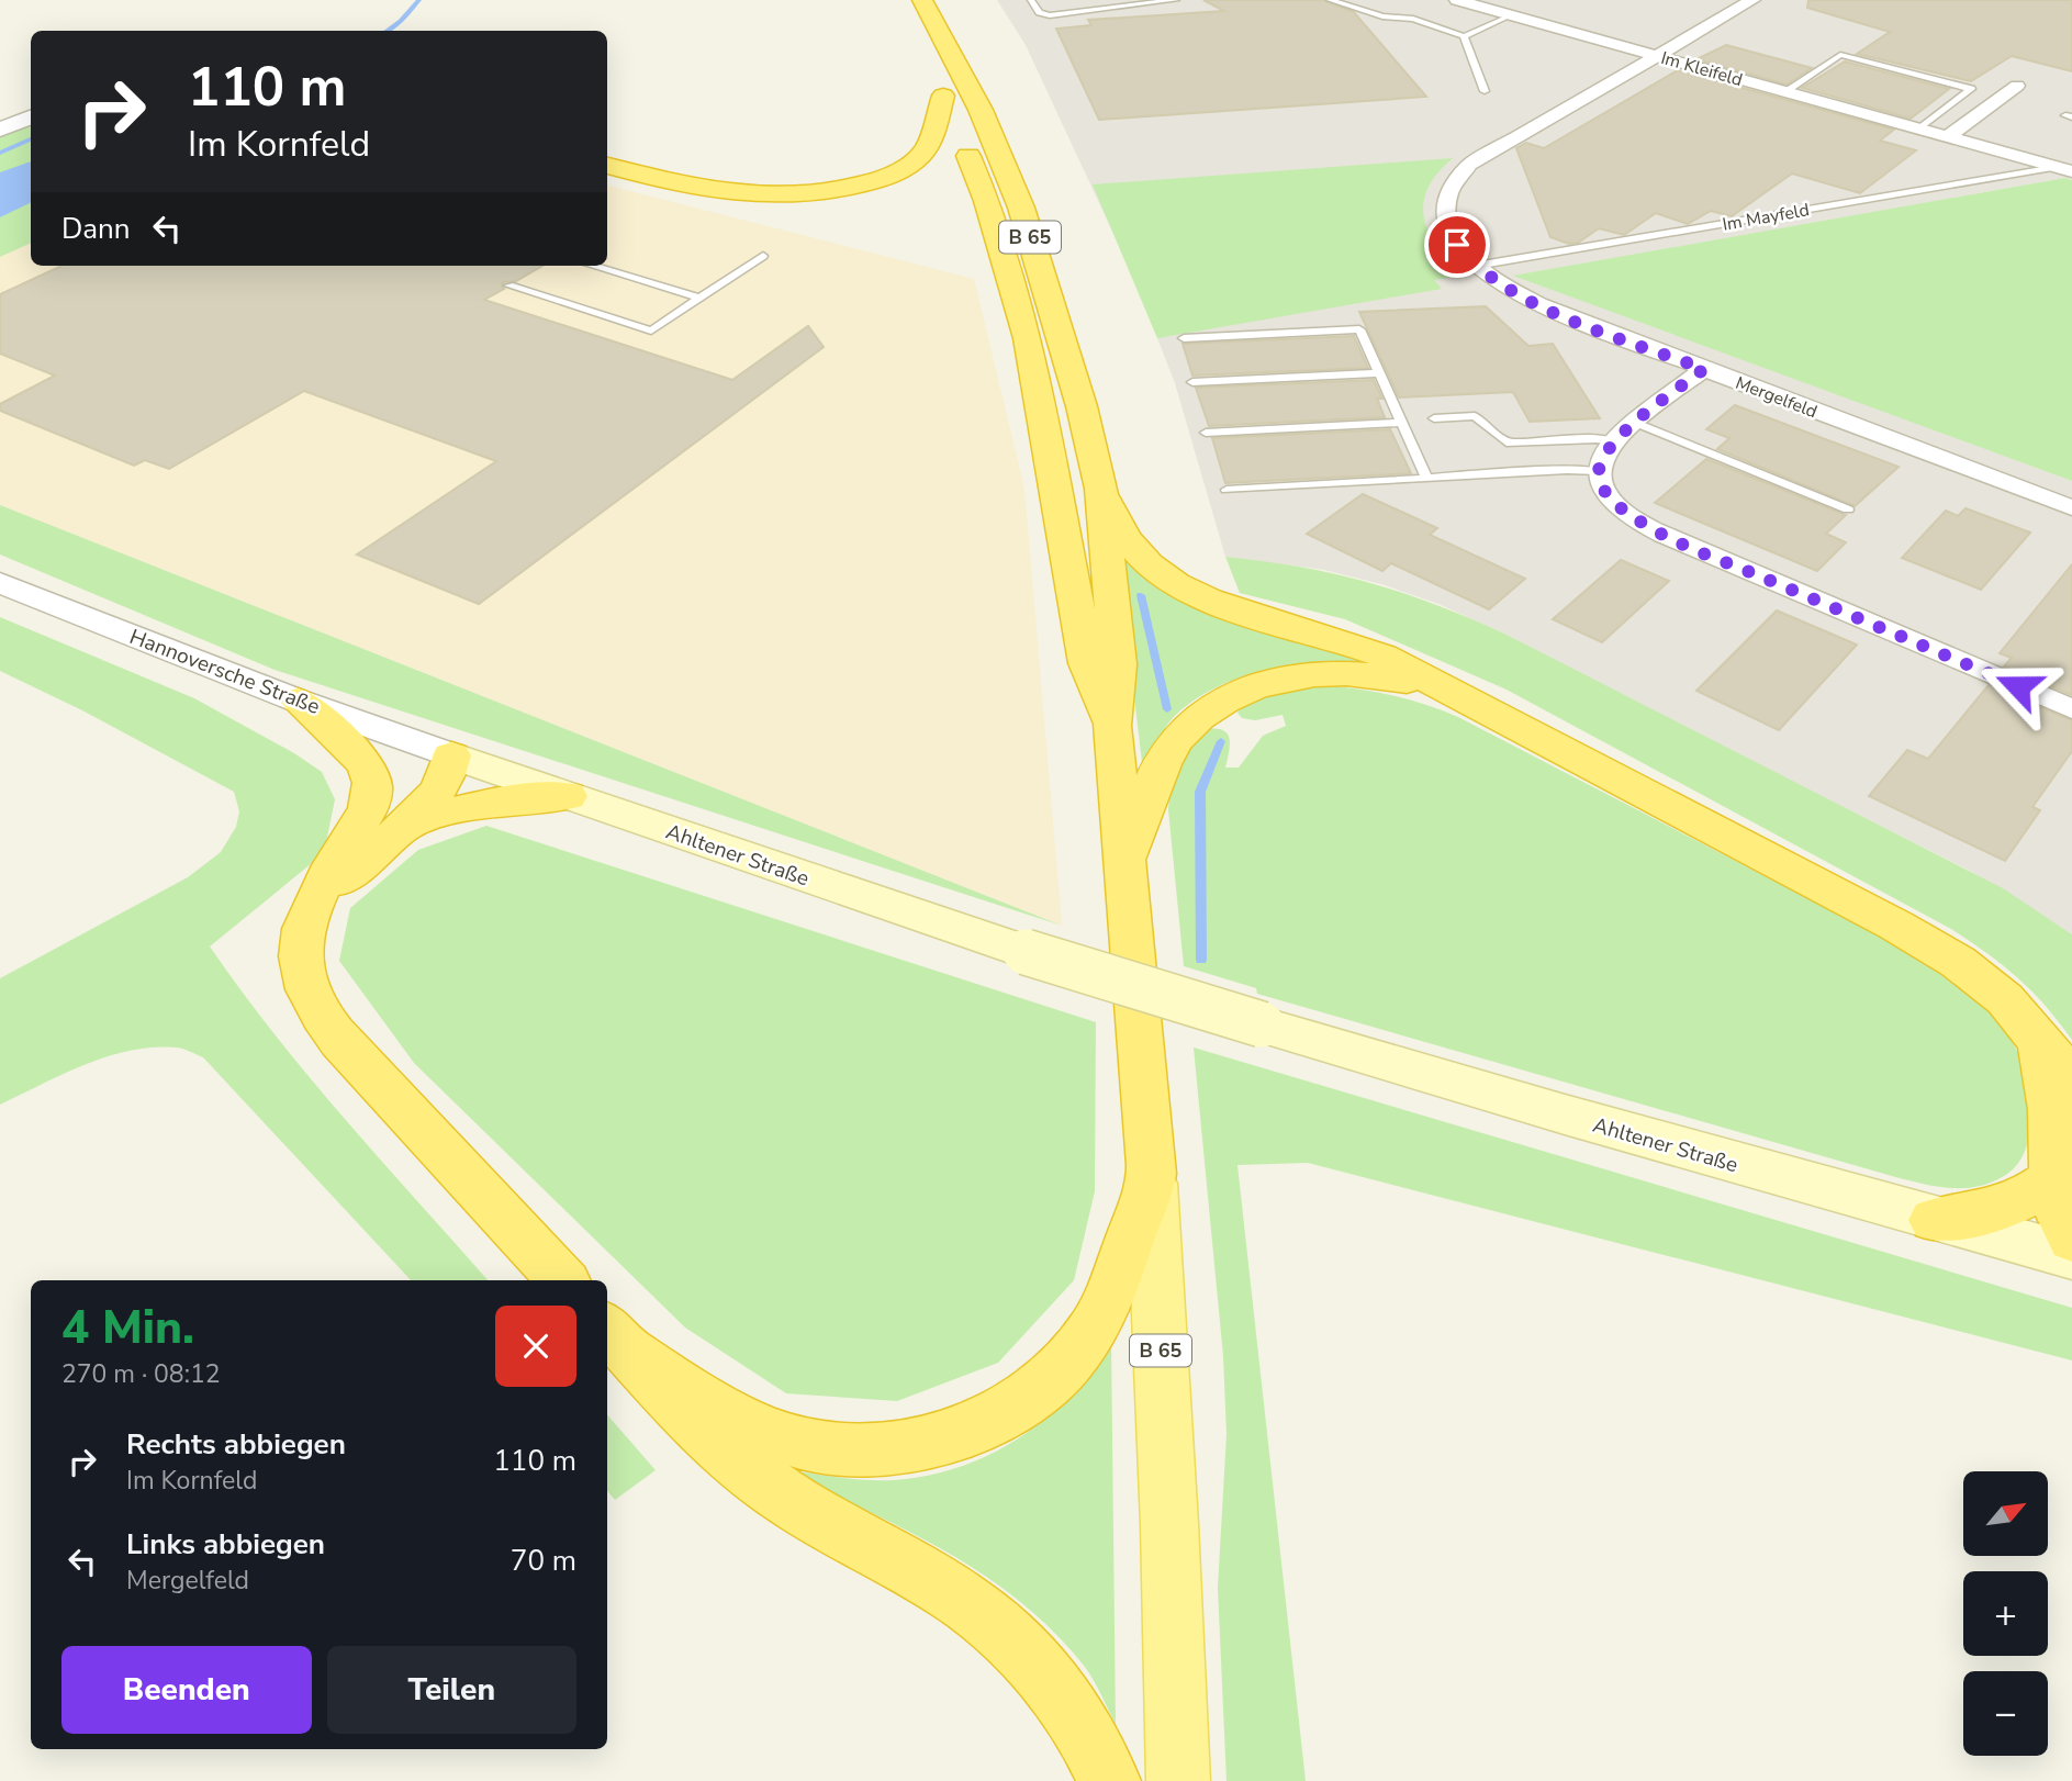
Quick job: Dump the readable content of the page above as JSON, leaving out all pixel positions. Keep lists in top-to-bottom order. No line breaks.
{"streets":{"highway":["B 65"],"main road":["Ahltener Straße"],"street":["Im Kleifeld","Mergelfeld","Hannoversche Straße"],"lane":["Im Mayfeld"]},"crossings":[["Im Kleifeld","Im Mayfeld"],["Im Kleifeld","Mergelfeld"],["Im Mayfeld","Mergelfeld"],["Hannoversche Straße","Ahltener Straße"]],"north":"top right","page":{"turn":["110 m","Im Kornfeld"],"then":"Dann","heading":["4 Min.","270 m · 08:12"],"list":[{"name":"Rechts abbiegen","note":"Im Kornfeld","value":"110 m"},{"name":"Links abbiegen","note":"Mergelfeld","value":"70 m"}],"map_buttons":["+","−"],"buttons":["Beenden","Teilen"]}}
